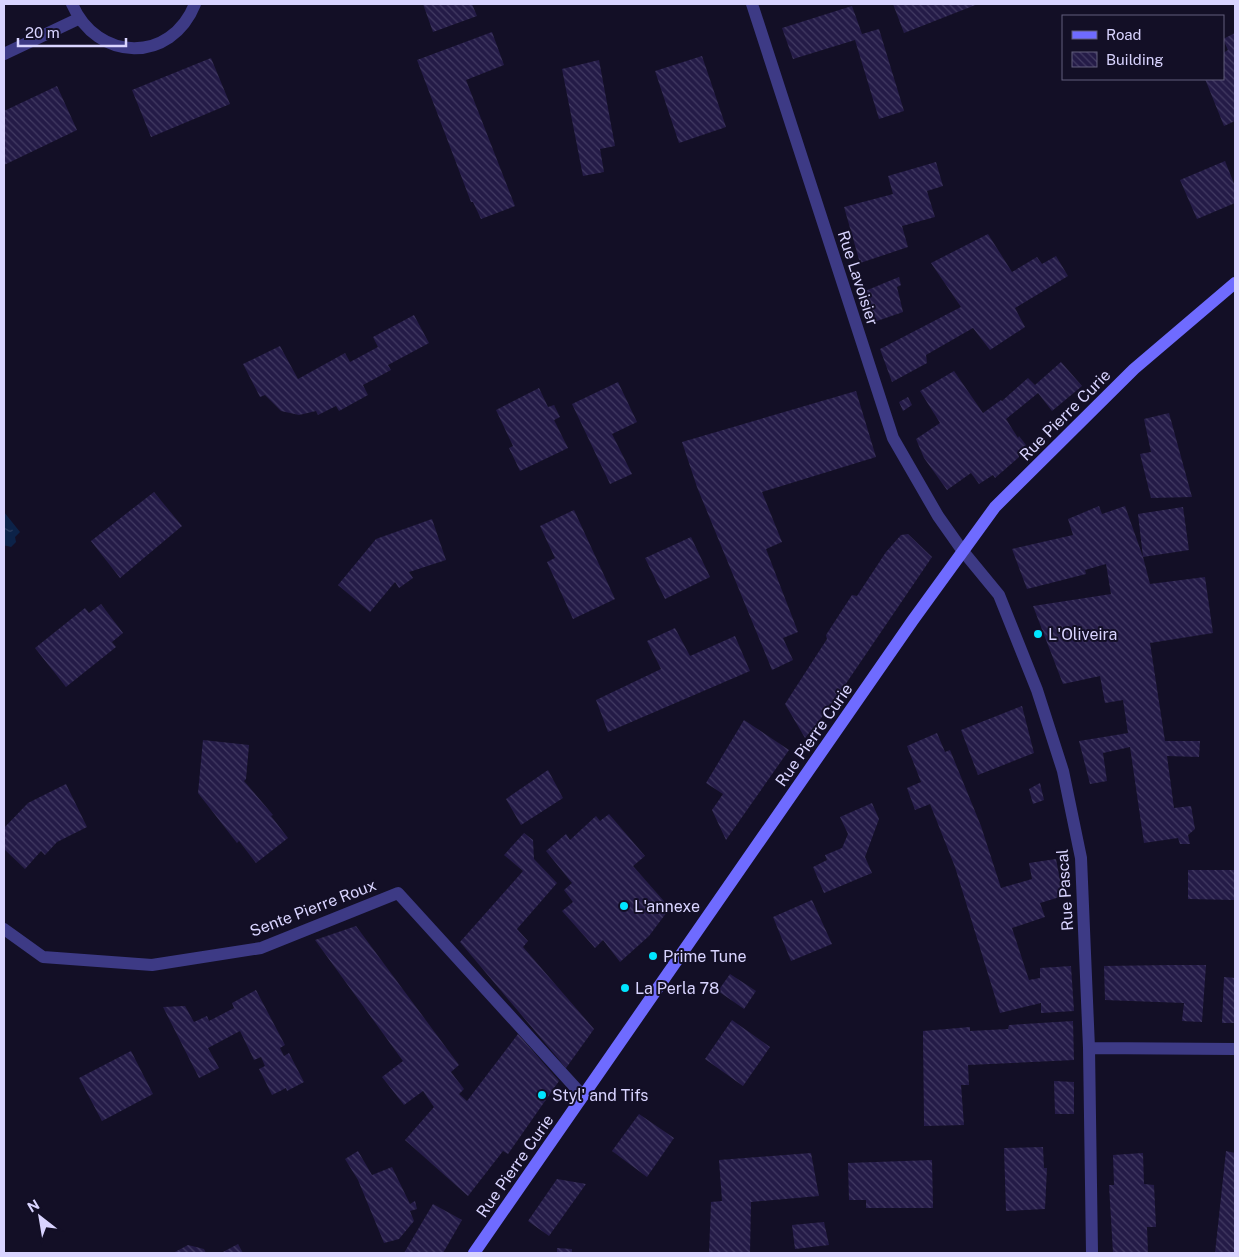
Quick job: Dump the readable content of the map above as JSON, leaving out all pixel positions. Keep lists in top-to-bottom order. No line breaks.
{"streets":{"street":["Rue Lavoisier","Rue Pierre Curie","Rue Pascal","Sente Pierre Roux"]},"crossings":[["Rue Lavoisier","Rue Pierre Curie"],["Rue Lavoisier","Rue Pascal"],["Rue Pierre Curie","Rue Pascal"],["Rue Pierre Curie","Sente Pierre Roux"]],"places":["L'Oliveira","L'annexe","Prime Tune","La Perla 78","Styl' and Tifs"],"legend":["Road","Building"],"scale_bar":"20 m","north":"top left"}
